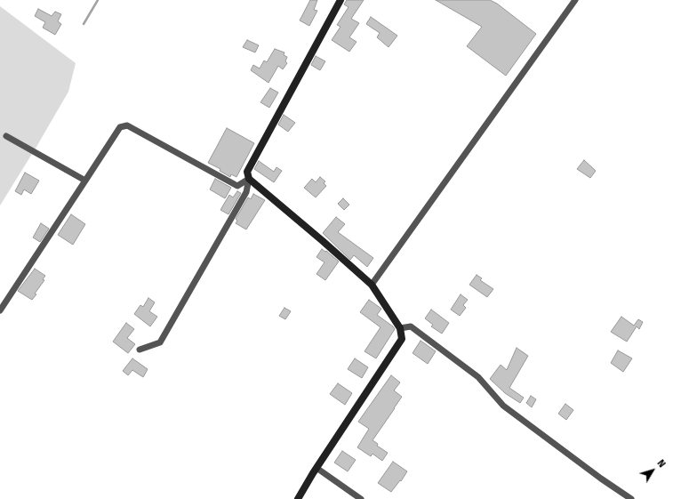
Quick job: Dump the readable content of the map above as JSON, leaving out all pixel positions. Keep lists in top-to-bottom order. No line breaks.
{"north":"top right"}
